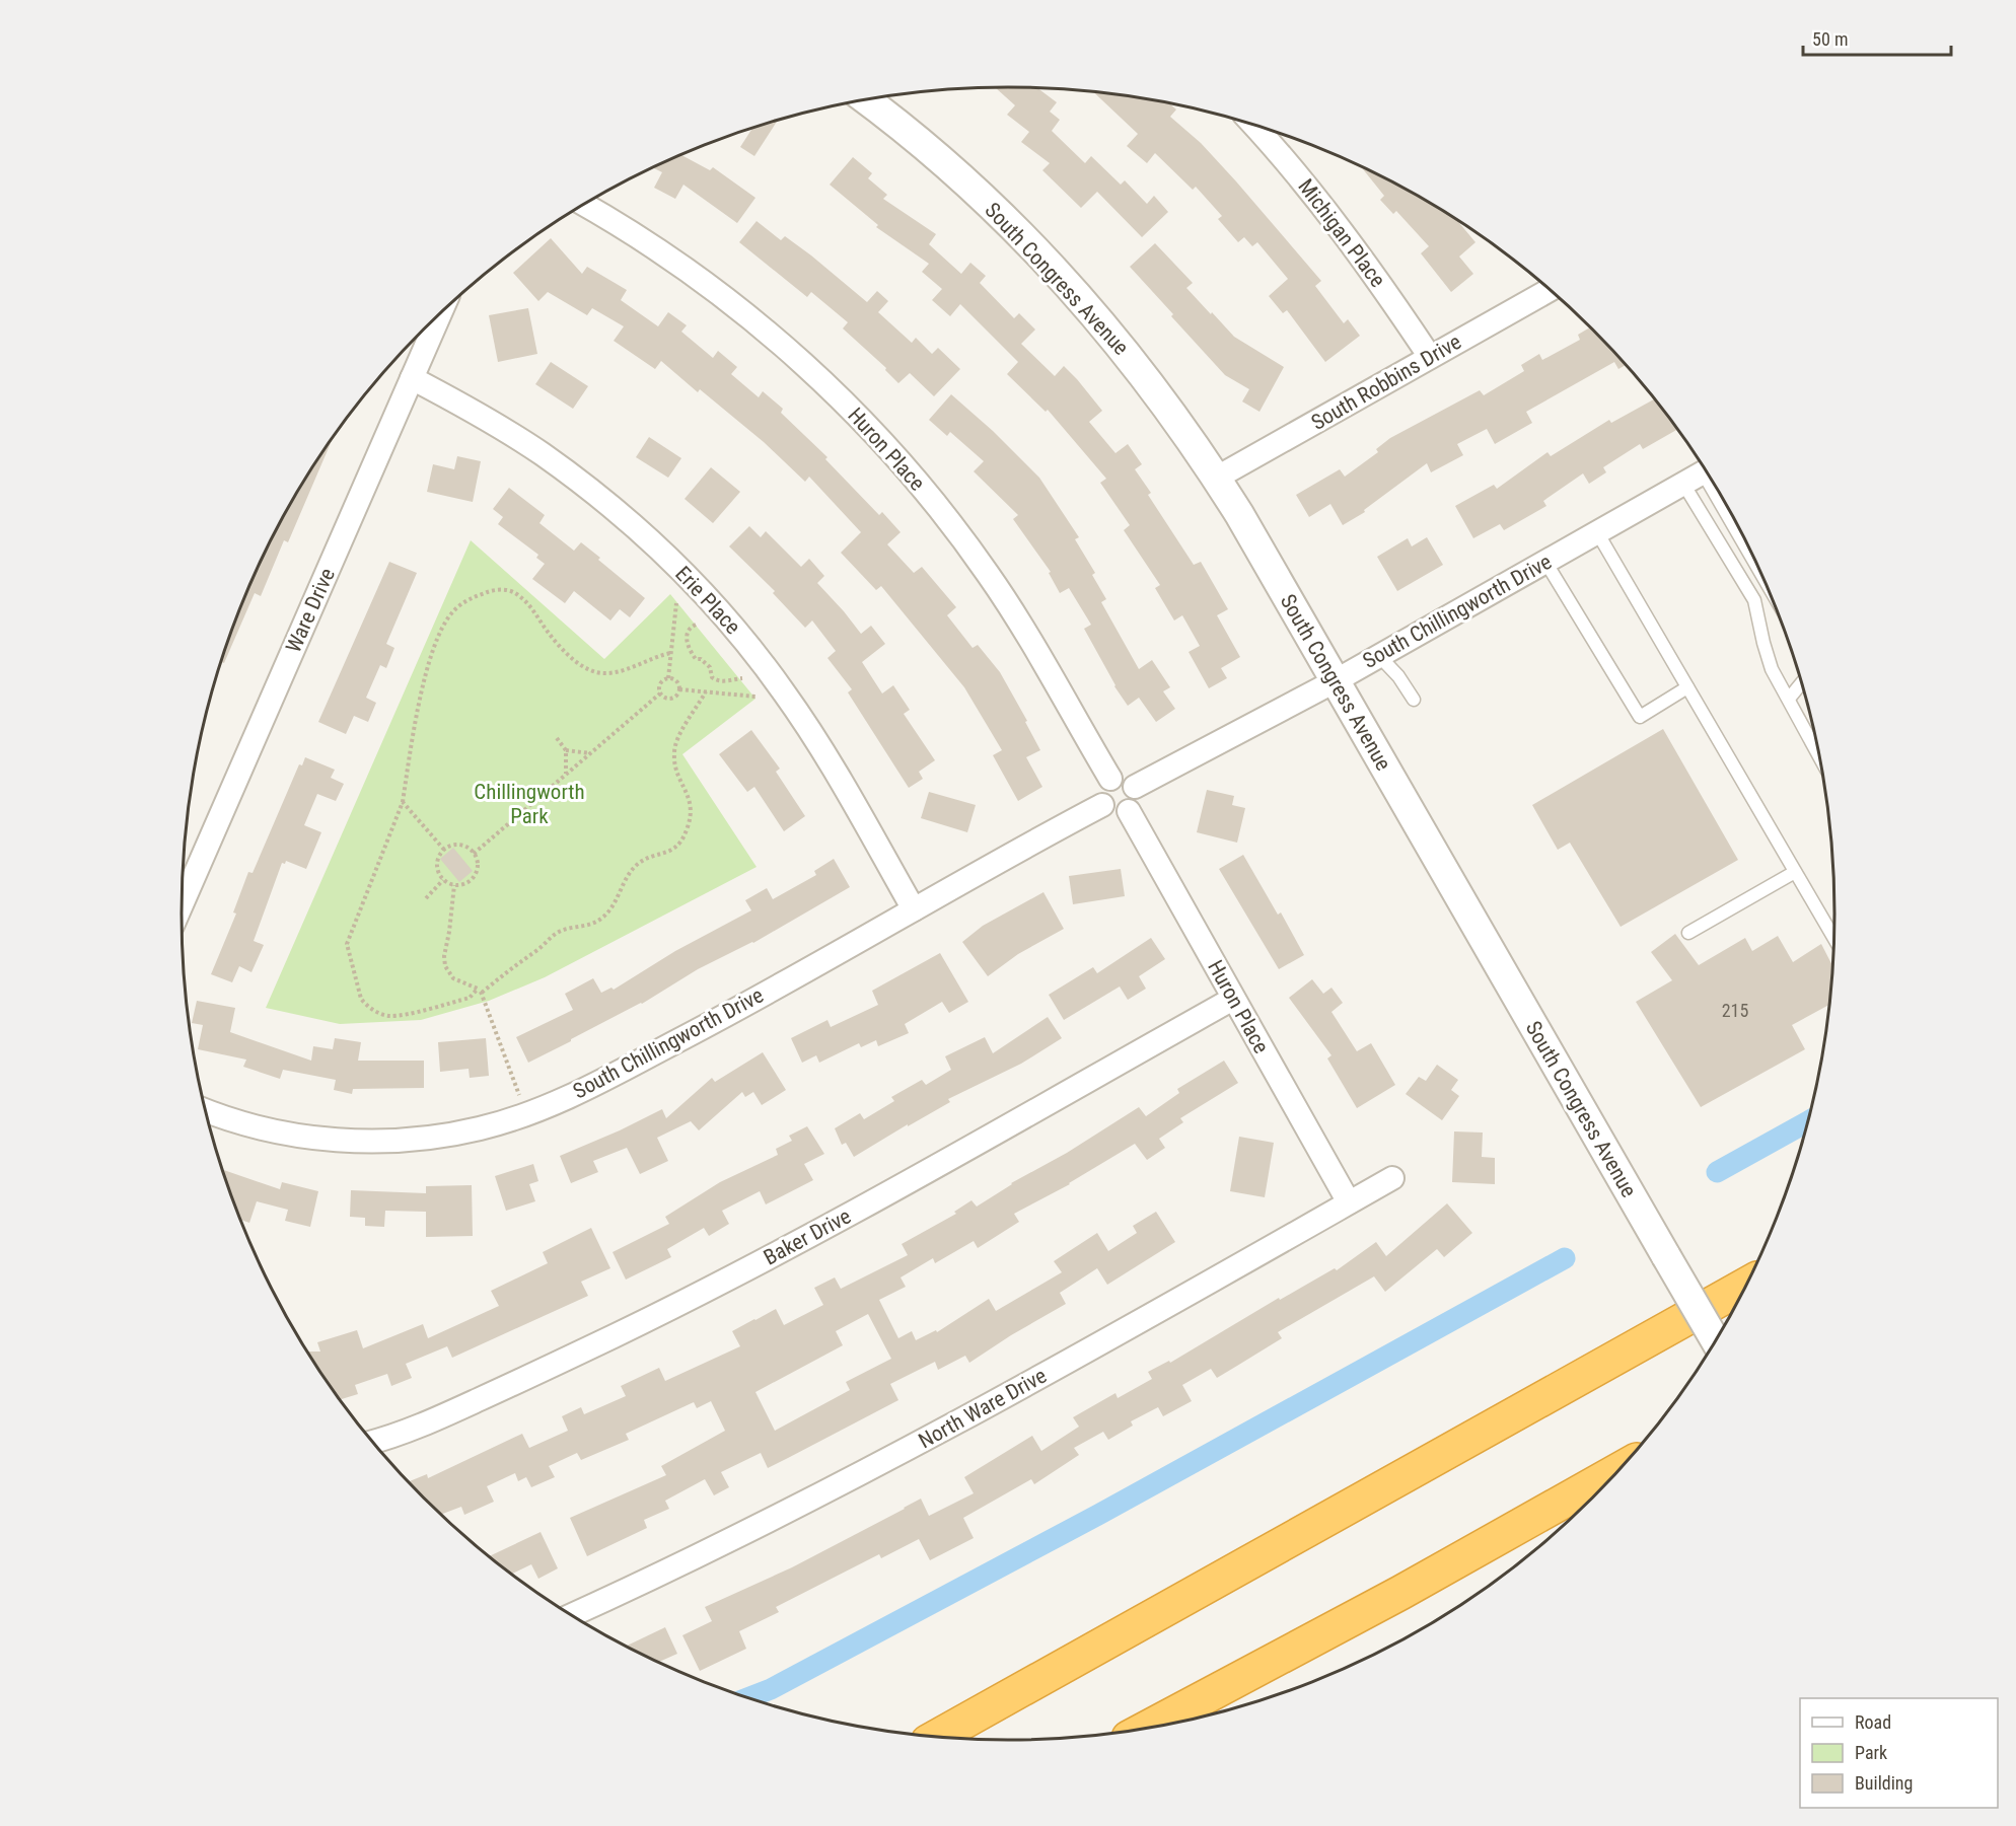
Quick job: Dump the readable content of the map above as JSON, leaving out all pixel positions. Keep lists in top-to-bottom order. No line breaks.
{"streets":{"street":["Michigan Place","South Congress Avenue","South Robbins Drive","Huron Place","Erie Place","Ware Drive","South Chillingworth Drive","Baker Drive","North Ware Drive"]},"crossings":[["Michigan Place","South Robbins Drive"],["South Congress Avenue","South Robbins Drive"],["South Congress Avenue","South Chillingworth Drive"],["Huron Place","South Chillingworth Drive"],["Huron Place","Baker Drive"],["Huron Place","North Ware Drive"],["Erie Place","Ware Drive"],["Erie Place","South Chillingworth Drive"]],"parks":["Chillingworth Park"],"house_numbers":["215"],"legend":["Road","Park","Building"],"scale_bar":"50 m"}
